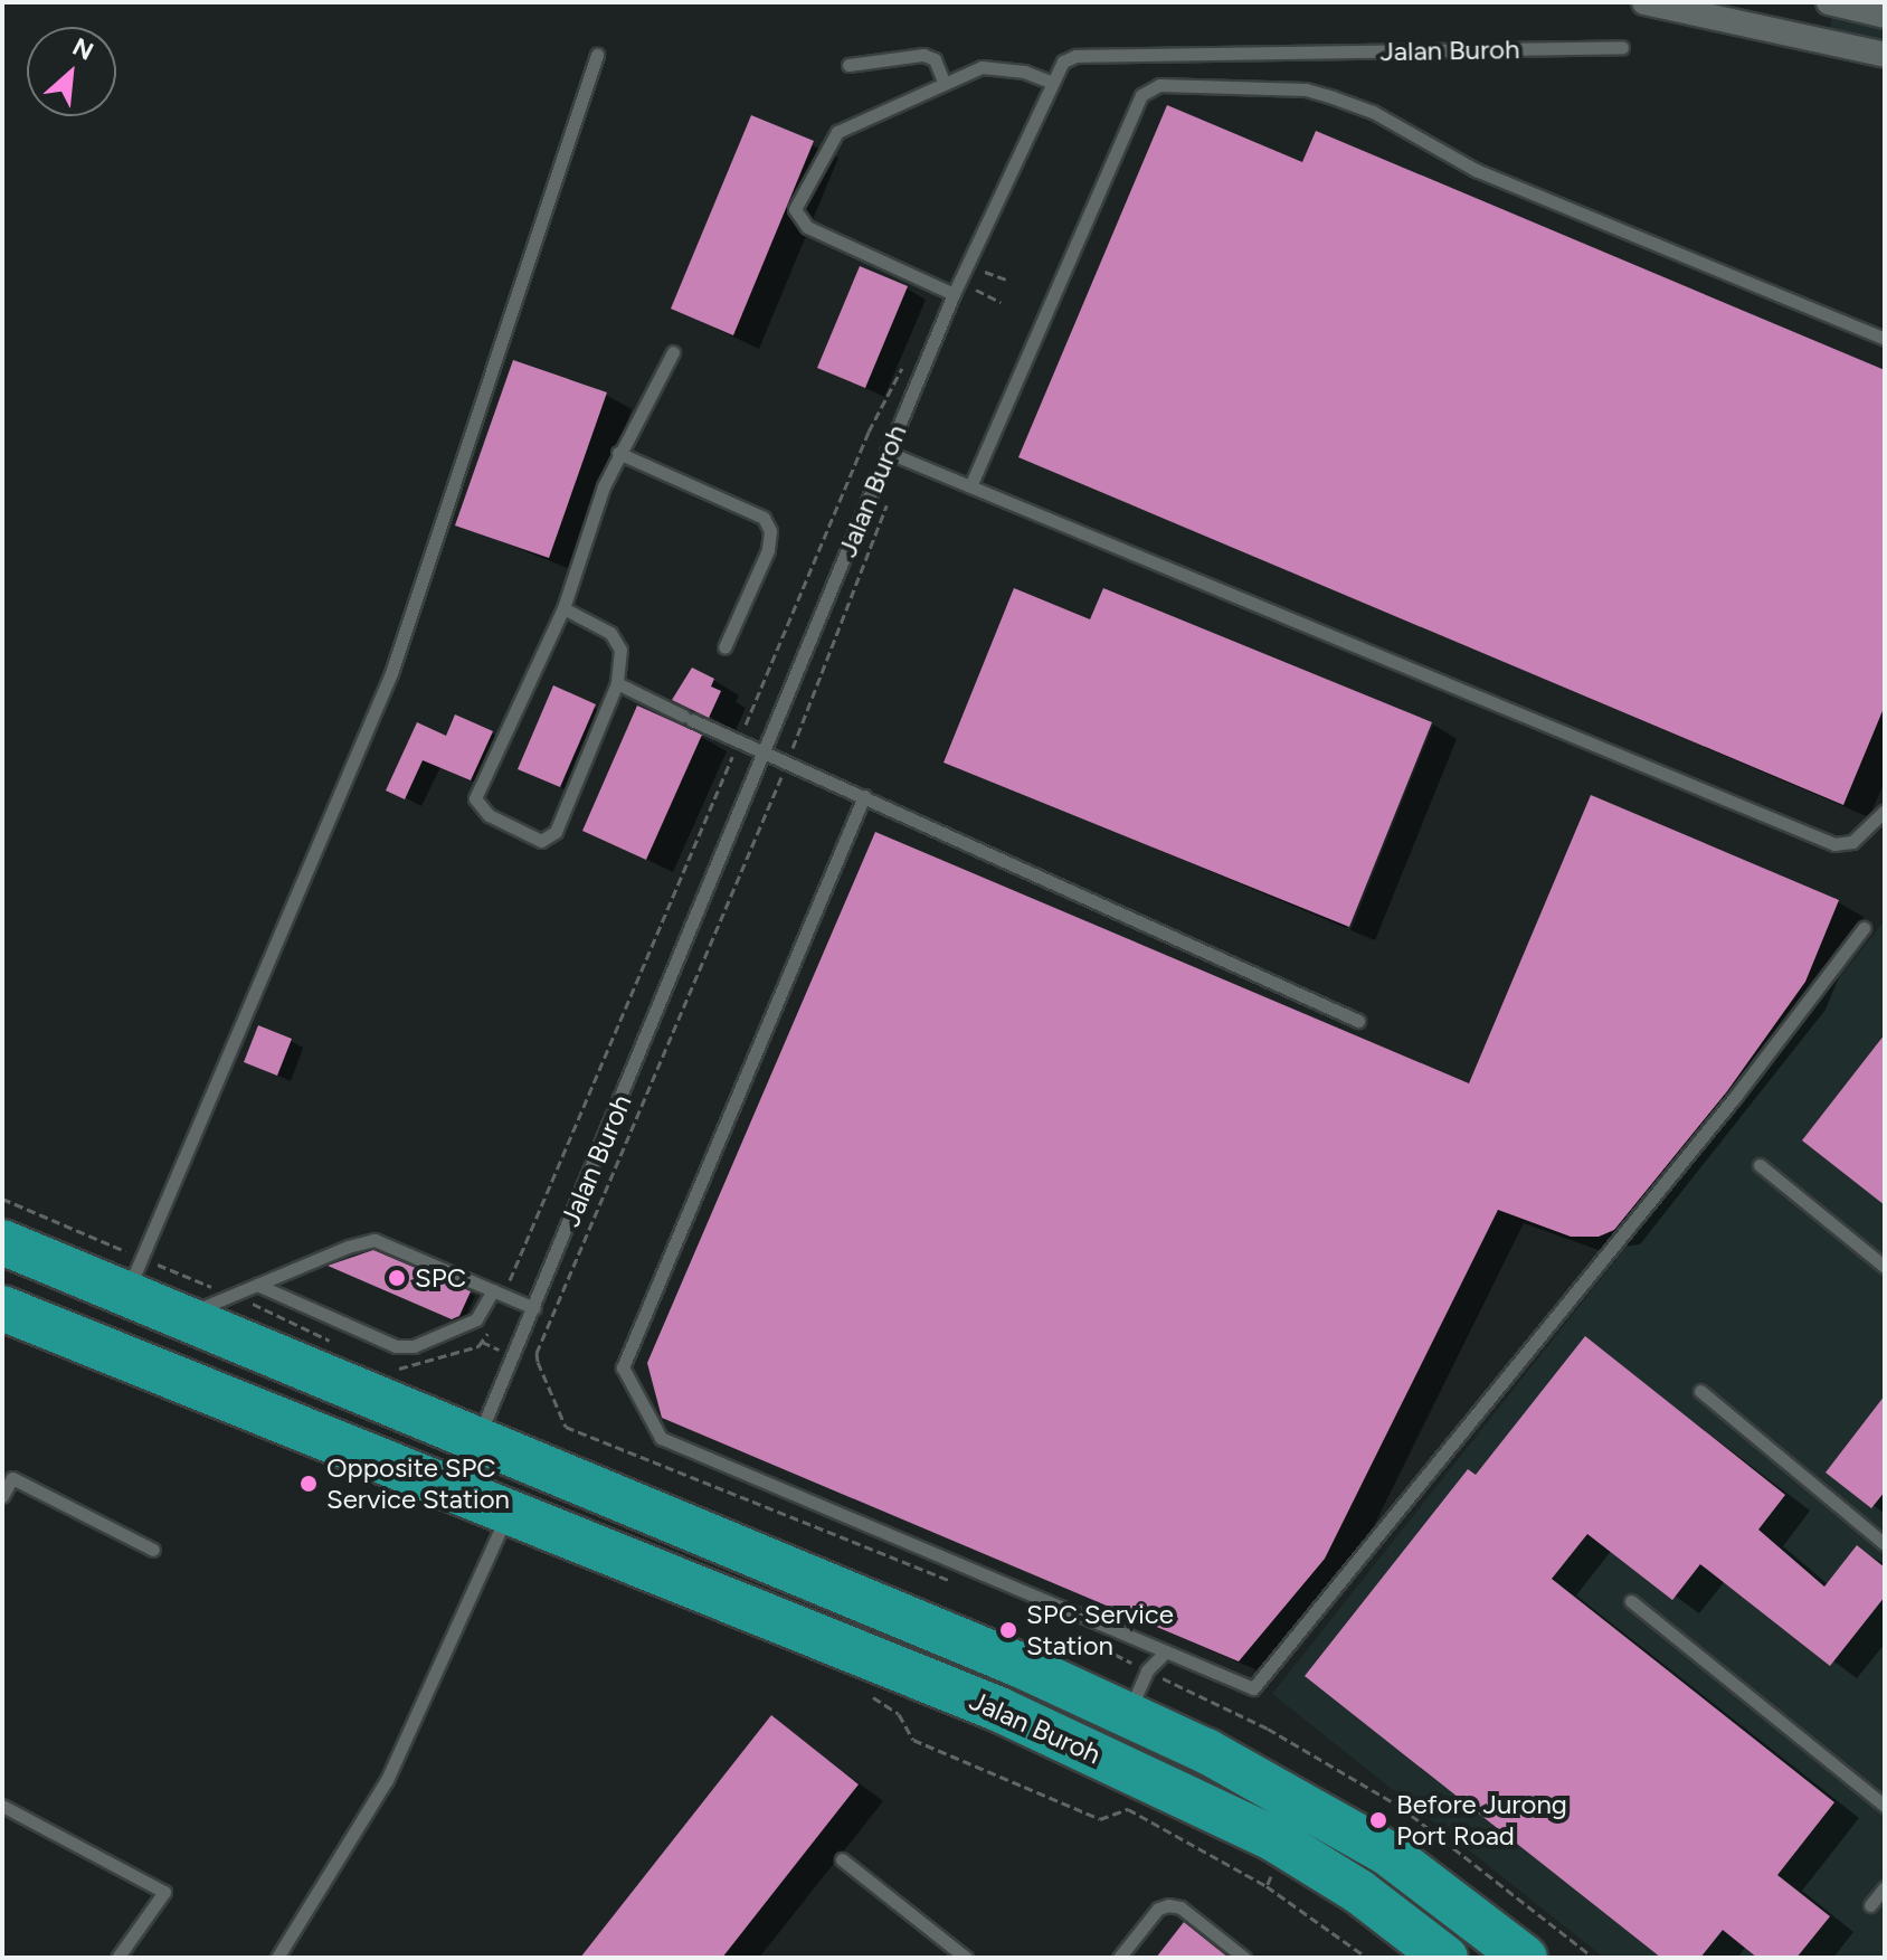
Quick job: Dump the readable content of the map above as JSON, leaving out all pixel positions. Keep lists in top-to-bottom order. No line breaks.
{"streets":{"highway":["Jalan Buroh"]},"places":["SPC","Opposite SPC Service Station","SPC Service Station","Before Jurong Port Road"],"north":"top right"}
